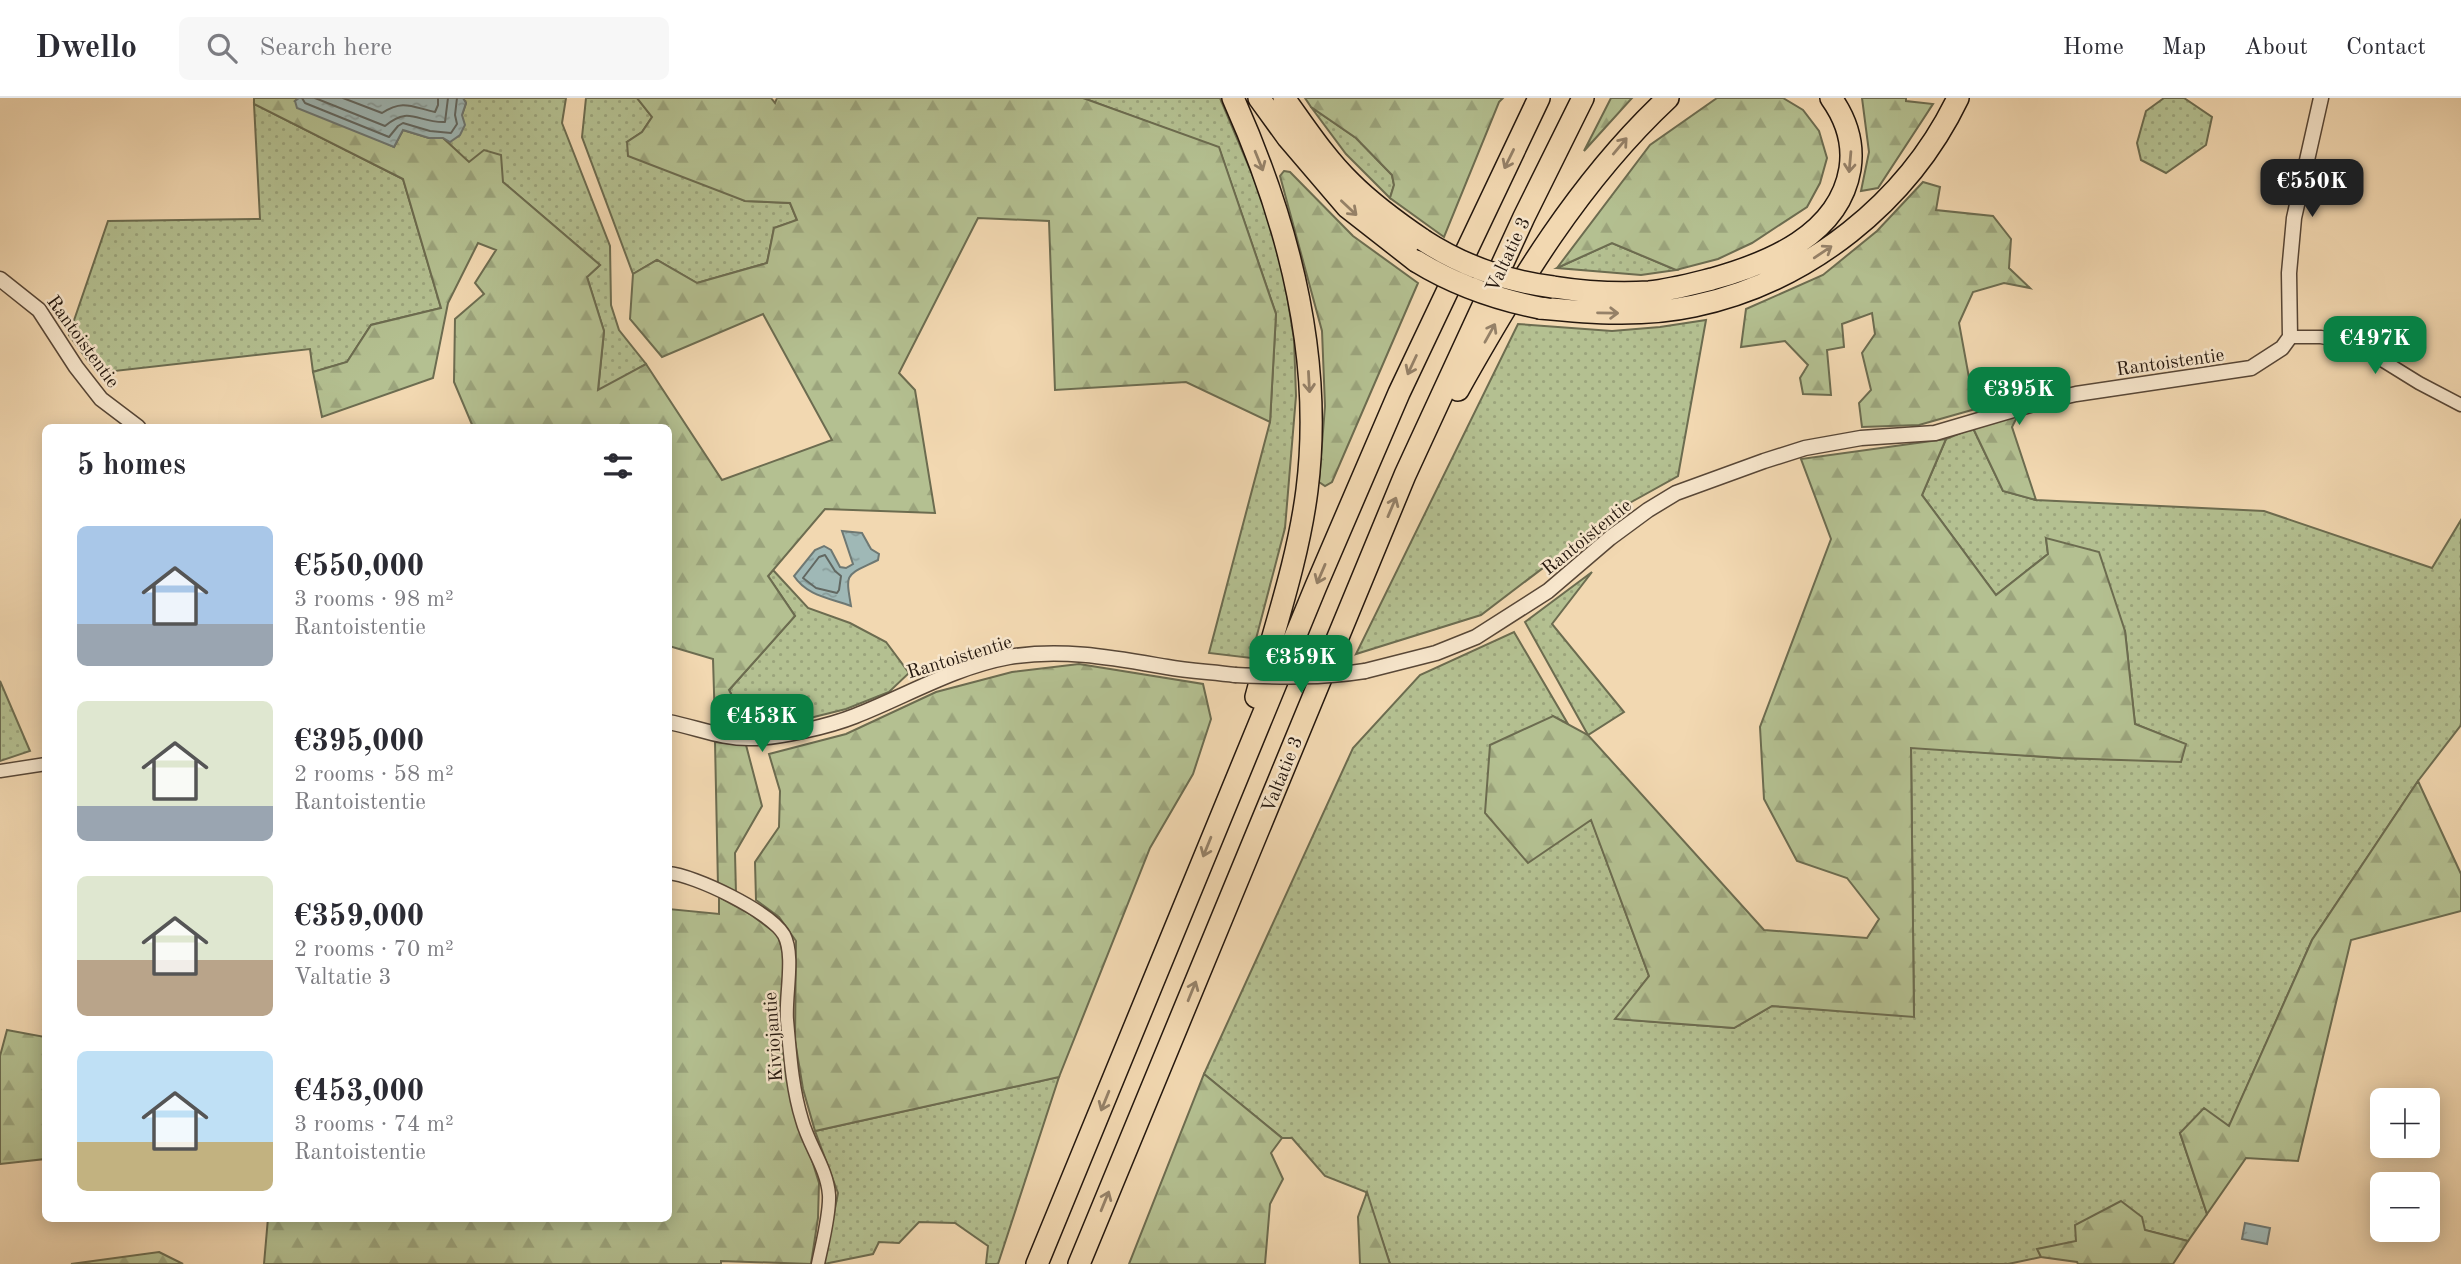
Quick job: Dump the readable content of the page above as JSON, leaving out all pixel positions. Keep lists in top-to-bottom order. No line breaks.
{"streets":{"highway":["Valtatie 3"],"street":["Rantoistentie","Kiviojantie"]},"page":{"header":"Dwello","search":"Search here","nav":["Home","Map","About","Contact"],"price":["€550K","€497K","€395K","€359K","€453K"],"heading":"5 homes","list":[{"name":"€550,000","note":"3 rooms · 98 m² · Rantoistentie"},{"name":"€395,000","note":"2 rooms · 58 m² · Rantoistentie"},{"name":"€359,000","note":"2 rooms · 70 m² · Valtatie 3"},{"name":"€453,000","note":"3 rooms · 74 m² · Rantoistentie"}],"map_buttons":["+","−"]}}
